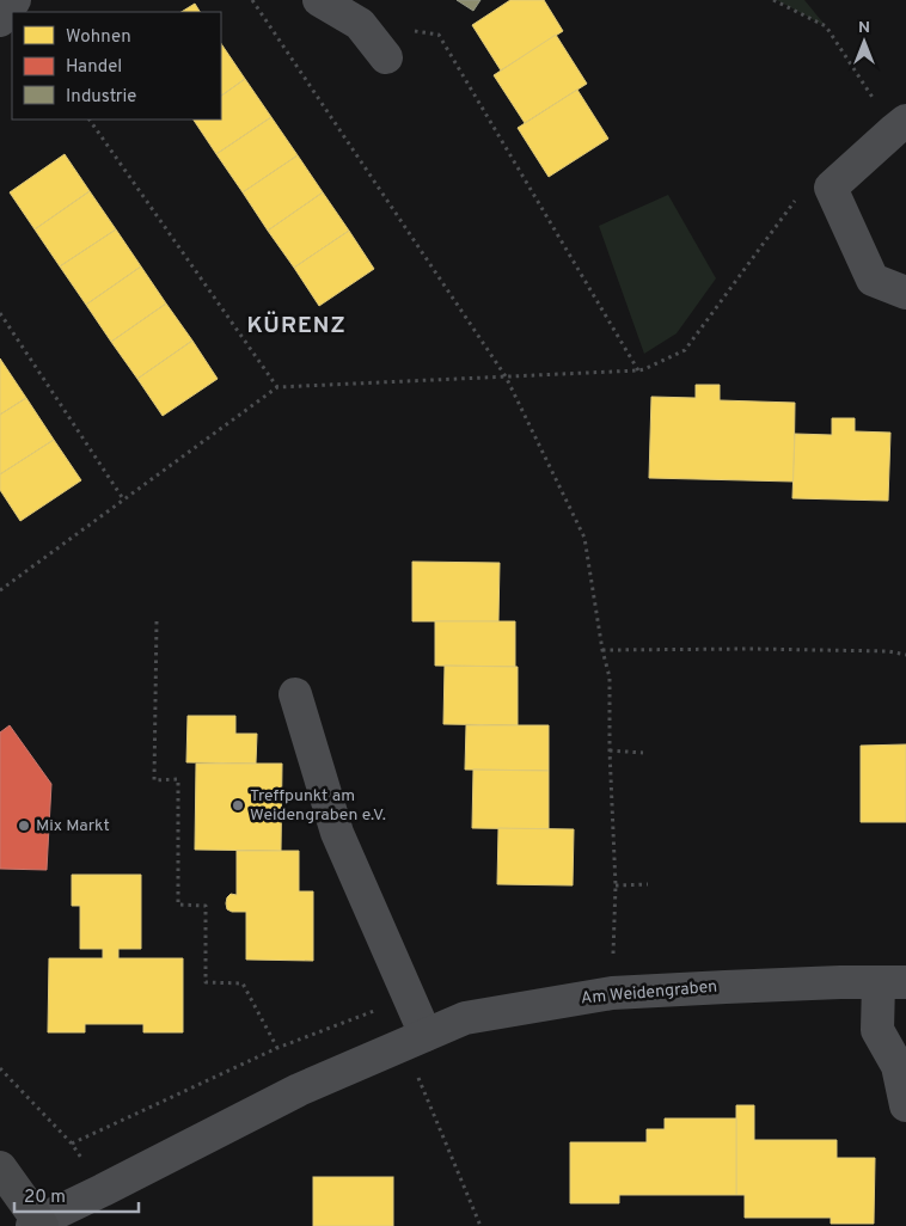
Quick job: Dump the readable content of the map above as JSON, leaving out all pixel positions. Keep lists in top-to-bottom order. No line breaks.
{"streets":{"street":["Am Weidengraben"]},"districts":["KÜRENZ"],"places":["Treffpunkt am Weidengraben e.V.","Mix Markt"],"legend":["Wohnen","Handel","Industrie"],"scale_bar":"20 m","north":"top"}
